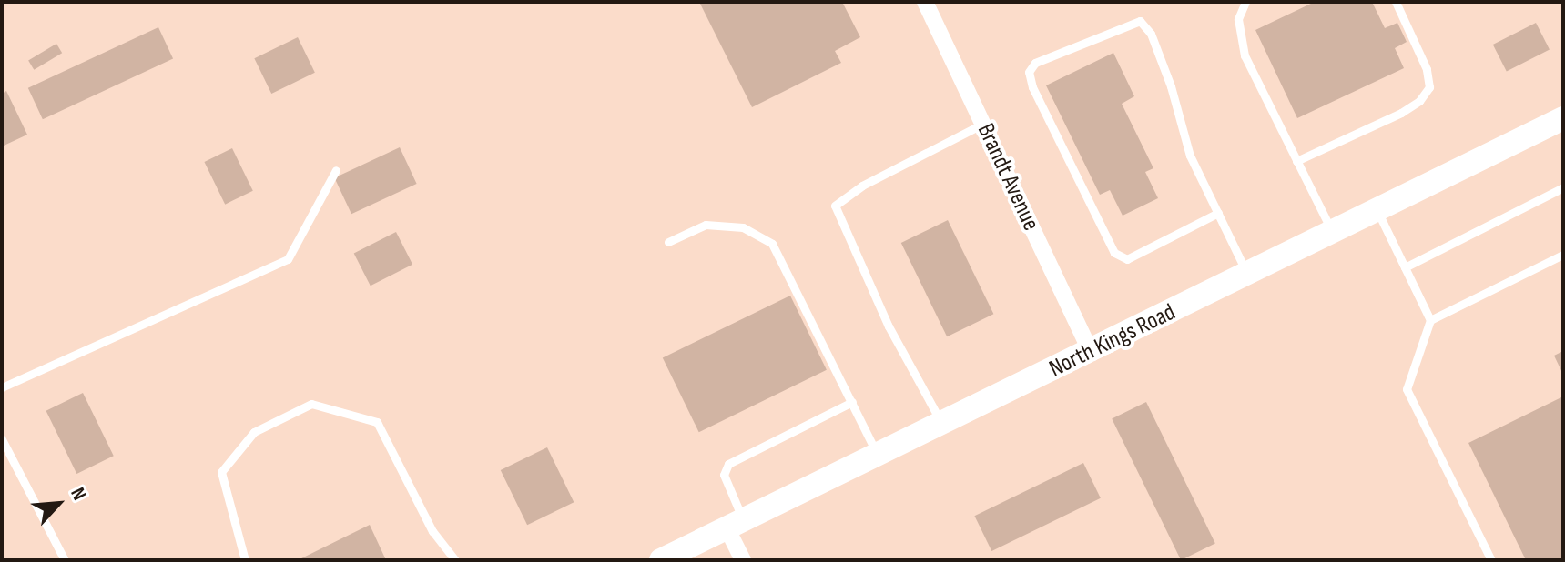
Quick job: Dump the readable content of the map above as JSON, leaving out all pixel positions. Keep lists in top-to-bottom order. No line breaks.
{"streets":{"street":["Brandt Avenue","North Kings Road"]},"crossings":[["Brandt Avenue","North Kings Road"]],"north":"top right"}
